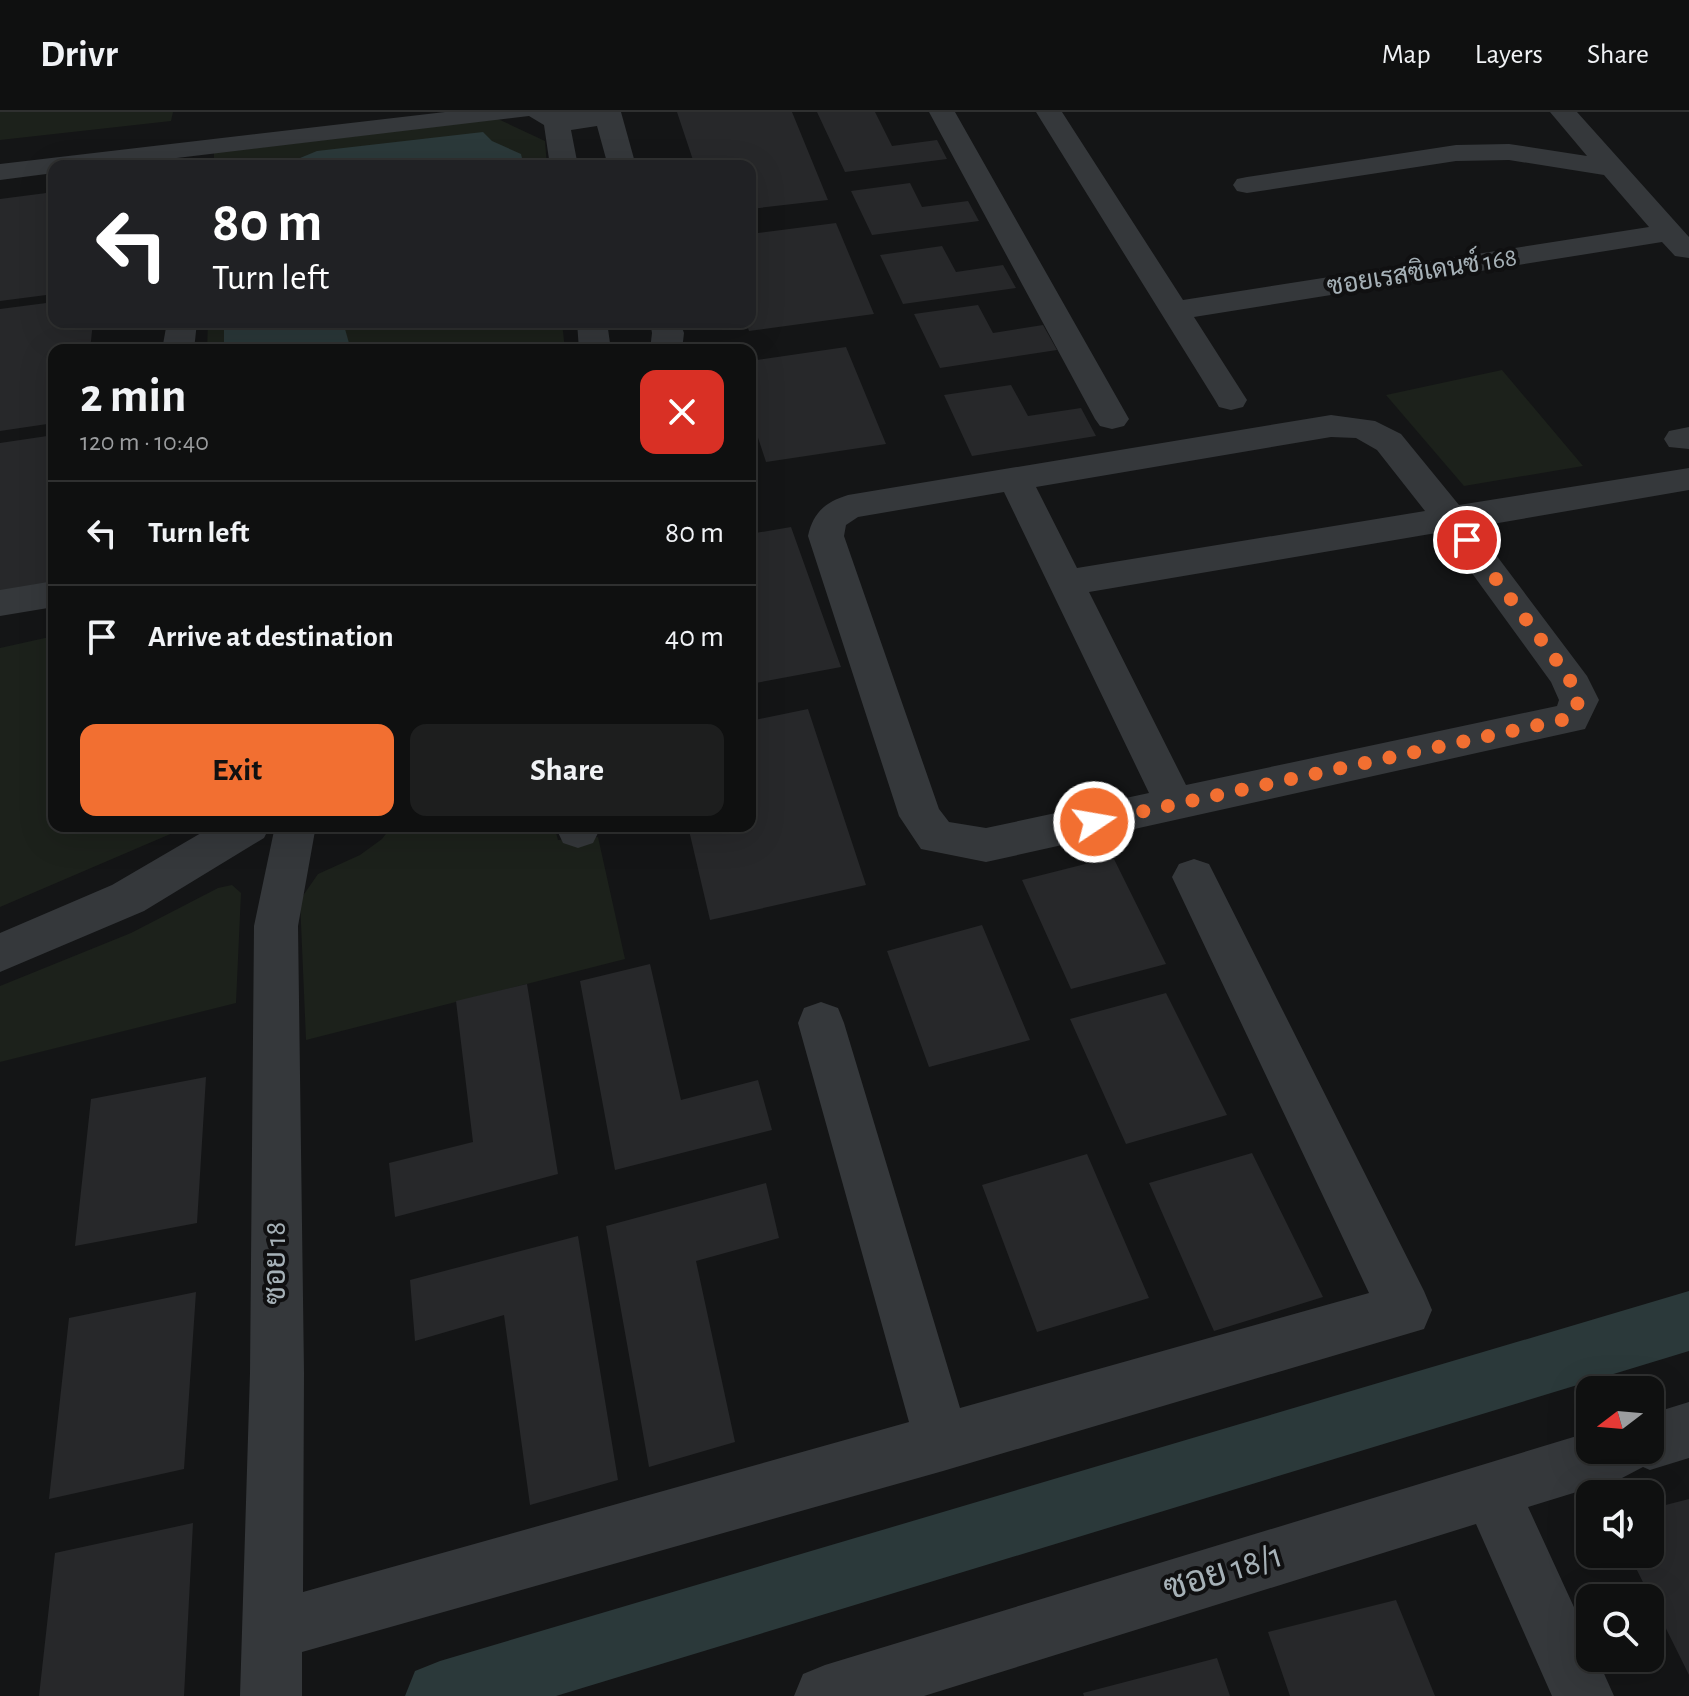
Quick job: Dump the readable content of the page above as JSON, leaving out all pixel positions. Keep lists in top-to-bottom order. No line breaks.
{"streets":{"street":["ซอยเรสซิเดนซ์ 168","ซอย 18","ซอย 18/1"]},"north":"left","page":{"header":"Drivr","nav":["Map","Layers","Share"],"turn":["80 m","Turn left"],"heading":["2 min","120 m · 10:40"],"list":[{"name":"Turn left","value":"80 m"},{"name":"Arrive at destination","value":"40 m"}],"buttons":["Exit","Share"]}}
